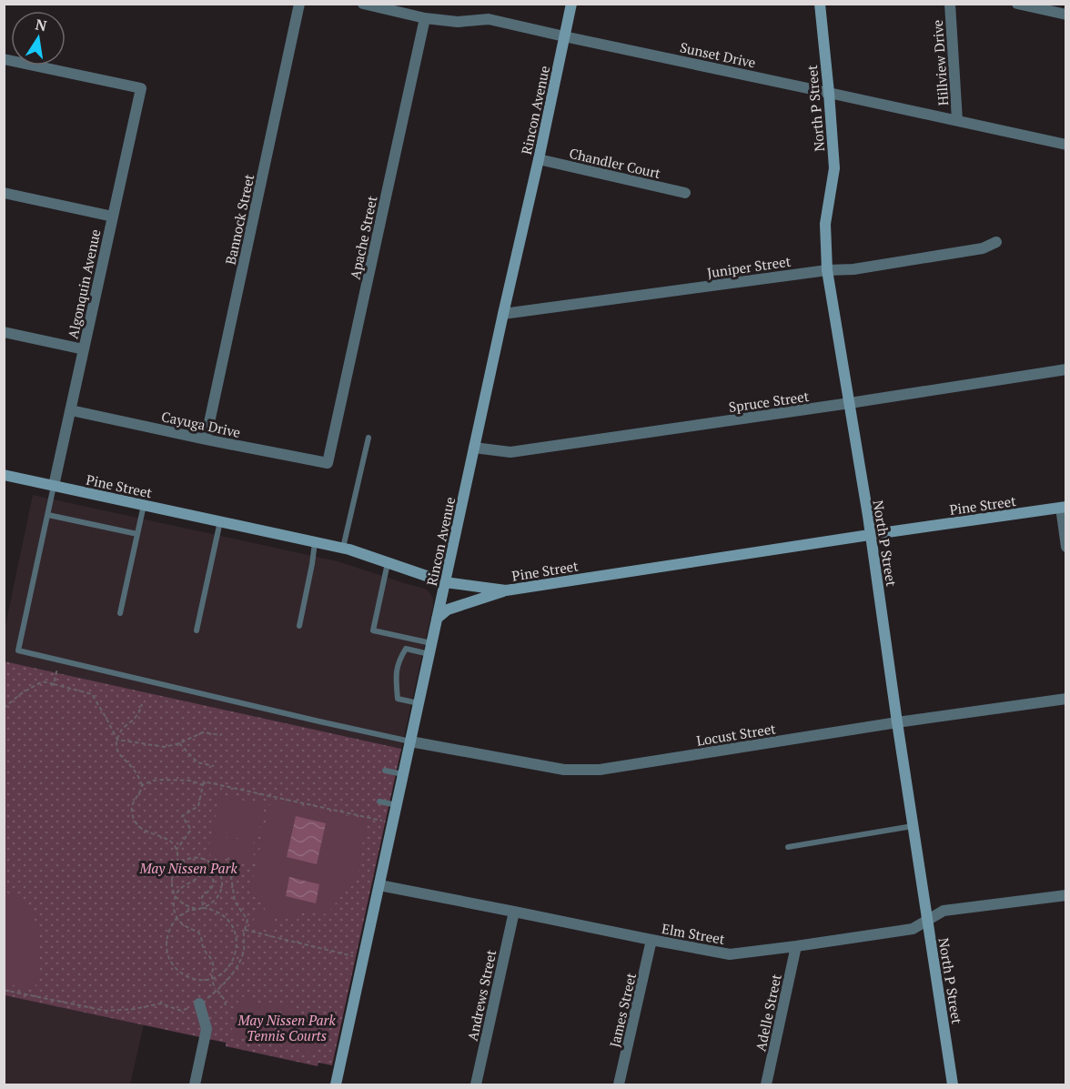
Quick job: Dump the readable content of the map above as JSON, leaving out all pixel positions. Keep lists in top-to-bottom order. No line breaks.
{"streets":{"street":["Sunset Drive","Hillview Drive","North P Street","Rincon Avenue","Chandler Court","Bannock Street","Apache Street","Juniper Street","Algonquin Avenue","Spruce Street","Cayuga Drive","Pine Street","Locust Street","Elm Street","Andrews Street","James Street","Adelle Street"]},"crossings":[["Sunset Drive","Hillview Drive"],["Sunset Drive","North P Street"],["Sunset Drive","Rincon Avenue"],["Sunset Drive","Apache Street"],["North P Street","Juniper Street"],["North P Street","Spruce Street"],["North P Street","Pine Street"],["North P Street","Locust Street"],["North P Street","Elm Street"],["Rincon Avenue","Chandler Court"],["Rincon Avenue","Juniper Street"],["Rincon Avenue","Spruce Street"],["Rincon Avenue","Pine Street"],["Rincon Avenue","Locust Street"],["Rincon Avenue","Elm Street"],["Bannock Street","Cayuga Drive"],["Apache Street","Cayuga Drive"],["Algonquin Avenue","Cayuga Drive"],["Algonquin Avenue","Pine Street"],["Elm Street","Andrews Street"],["Elm Street","James Street"],["Elm Street","Adelle Street"]],"parks":["May Nissen Park","May Nissen Park Tennis Courts"],"north":"top"}
